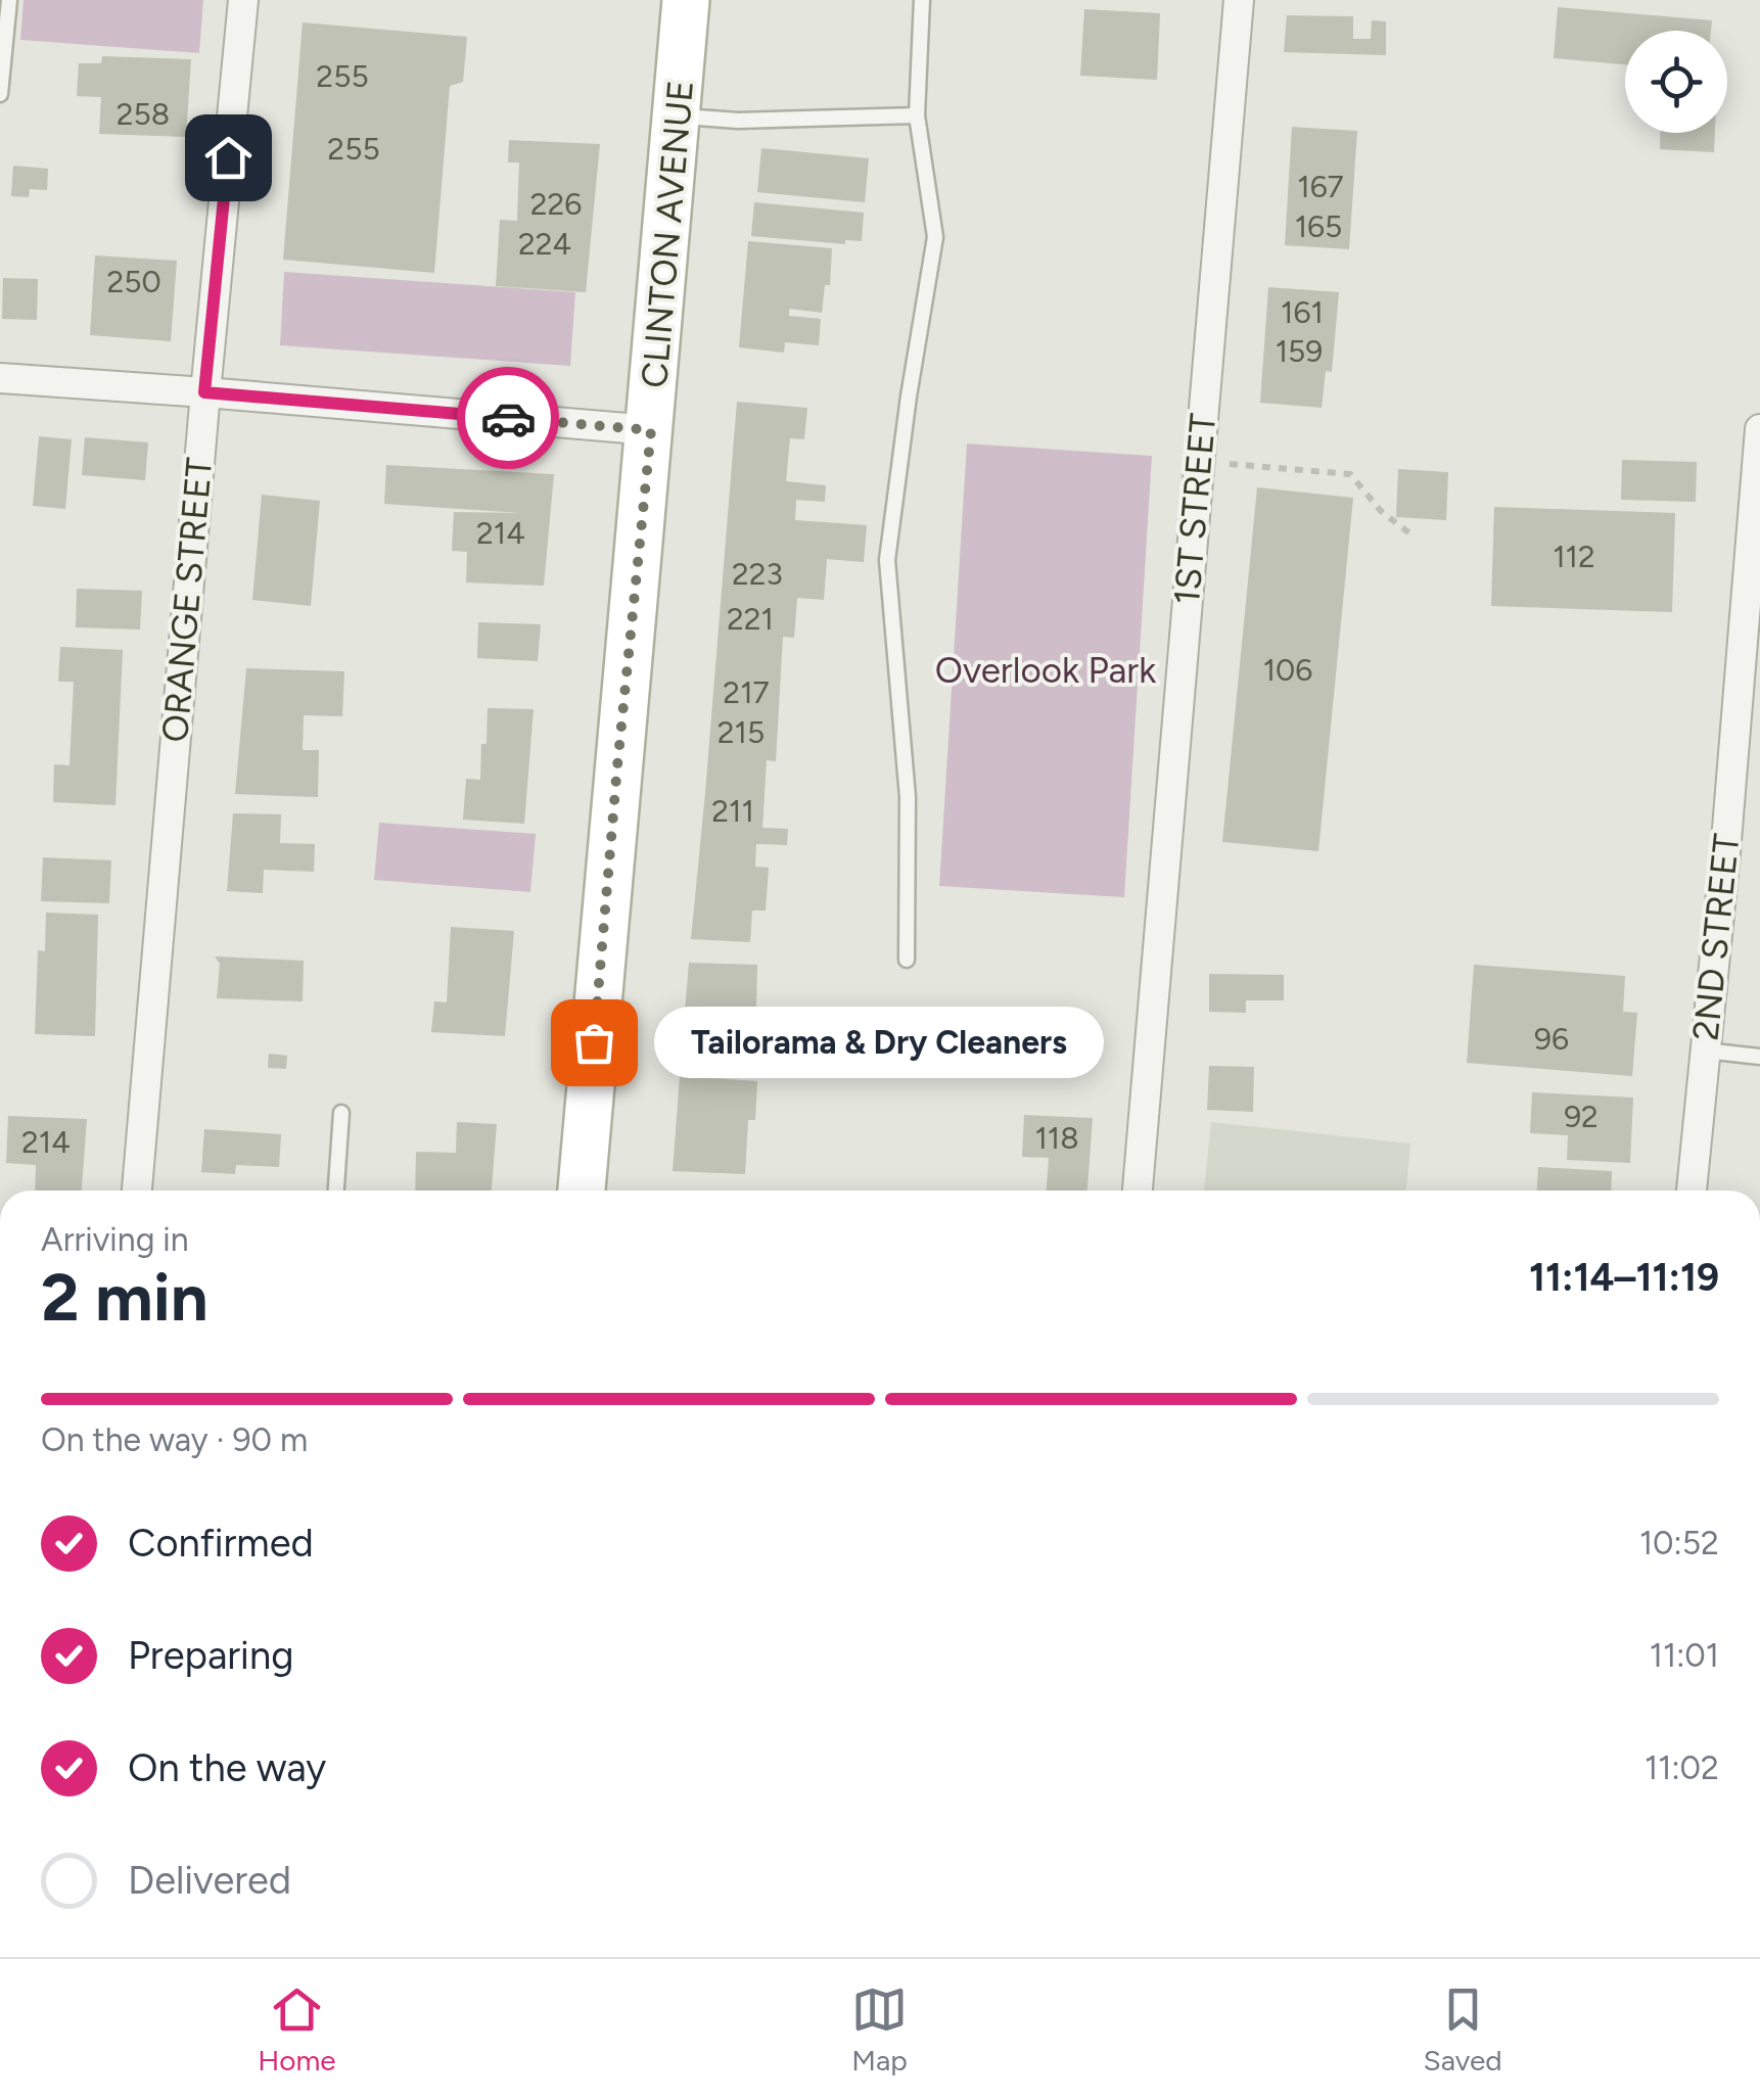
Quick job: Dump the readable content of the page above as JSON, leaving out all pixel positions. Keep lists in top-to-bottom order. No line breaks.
{"streets":{"main road":["CLINTON AVENUE"],"street":["1ST STREET","ORANGE STREET","2ND STREET"]},"parks":["Overlook Park"],"places":["Tailorama & Dry Cleaners"],"house_numbers":["255","258","255","167","226","165","224","250","161","159","214","112","223","221","106","217","215","211","96","92","118","214"],"page":{"bubble":"Tailorama & Dry Cleaners","heading":["2 min","Arriving in","11:14–11:19"],"bar":"On the way · 90 m","list":[["Confirmed","10:52"],["Preparing","11:01"],["On the way","11:02"],"Delivered"],"tabs":["Home","Map","Saved"]}}
